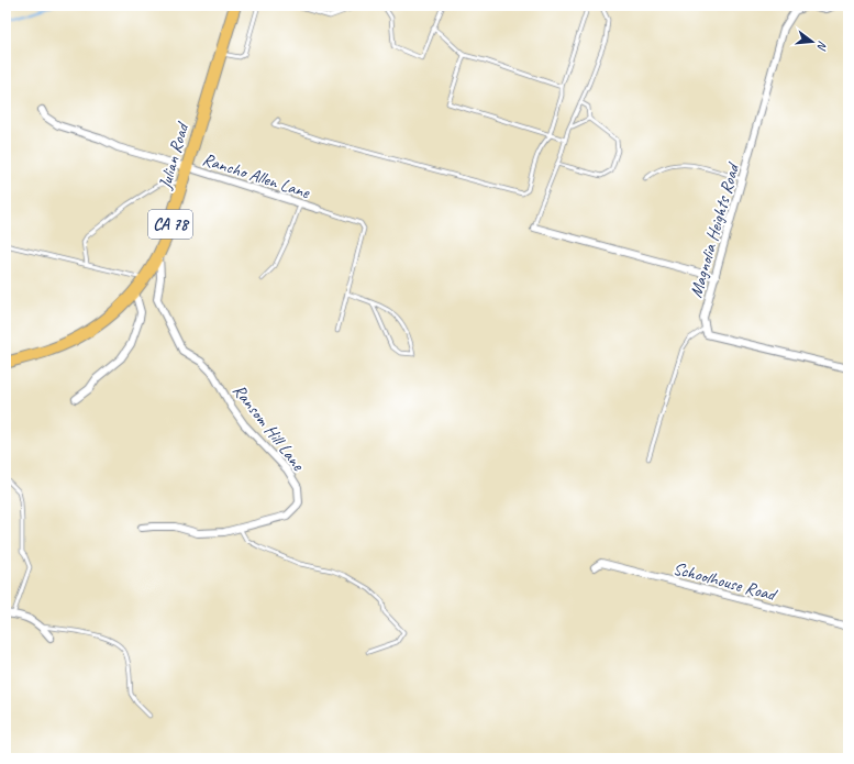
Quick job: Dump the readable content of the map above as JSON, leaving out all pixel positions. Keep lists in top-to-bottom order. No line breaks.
{"streets":{"main road":["Julian Road","CA 78"],"street":["Rancho Allen Lane","Magnolia Heights Road","Ransom Hill Lane","Schoolhouse Road"]},"crossings":[["Julian Road","Rancho Allen Lane"],["Julian Road","Ransom Hill Lane"]],"north":"right"}
